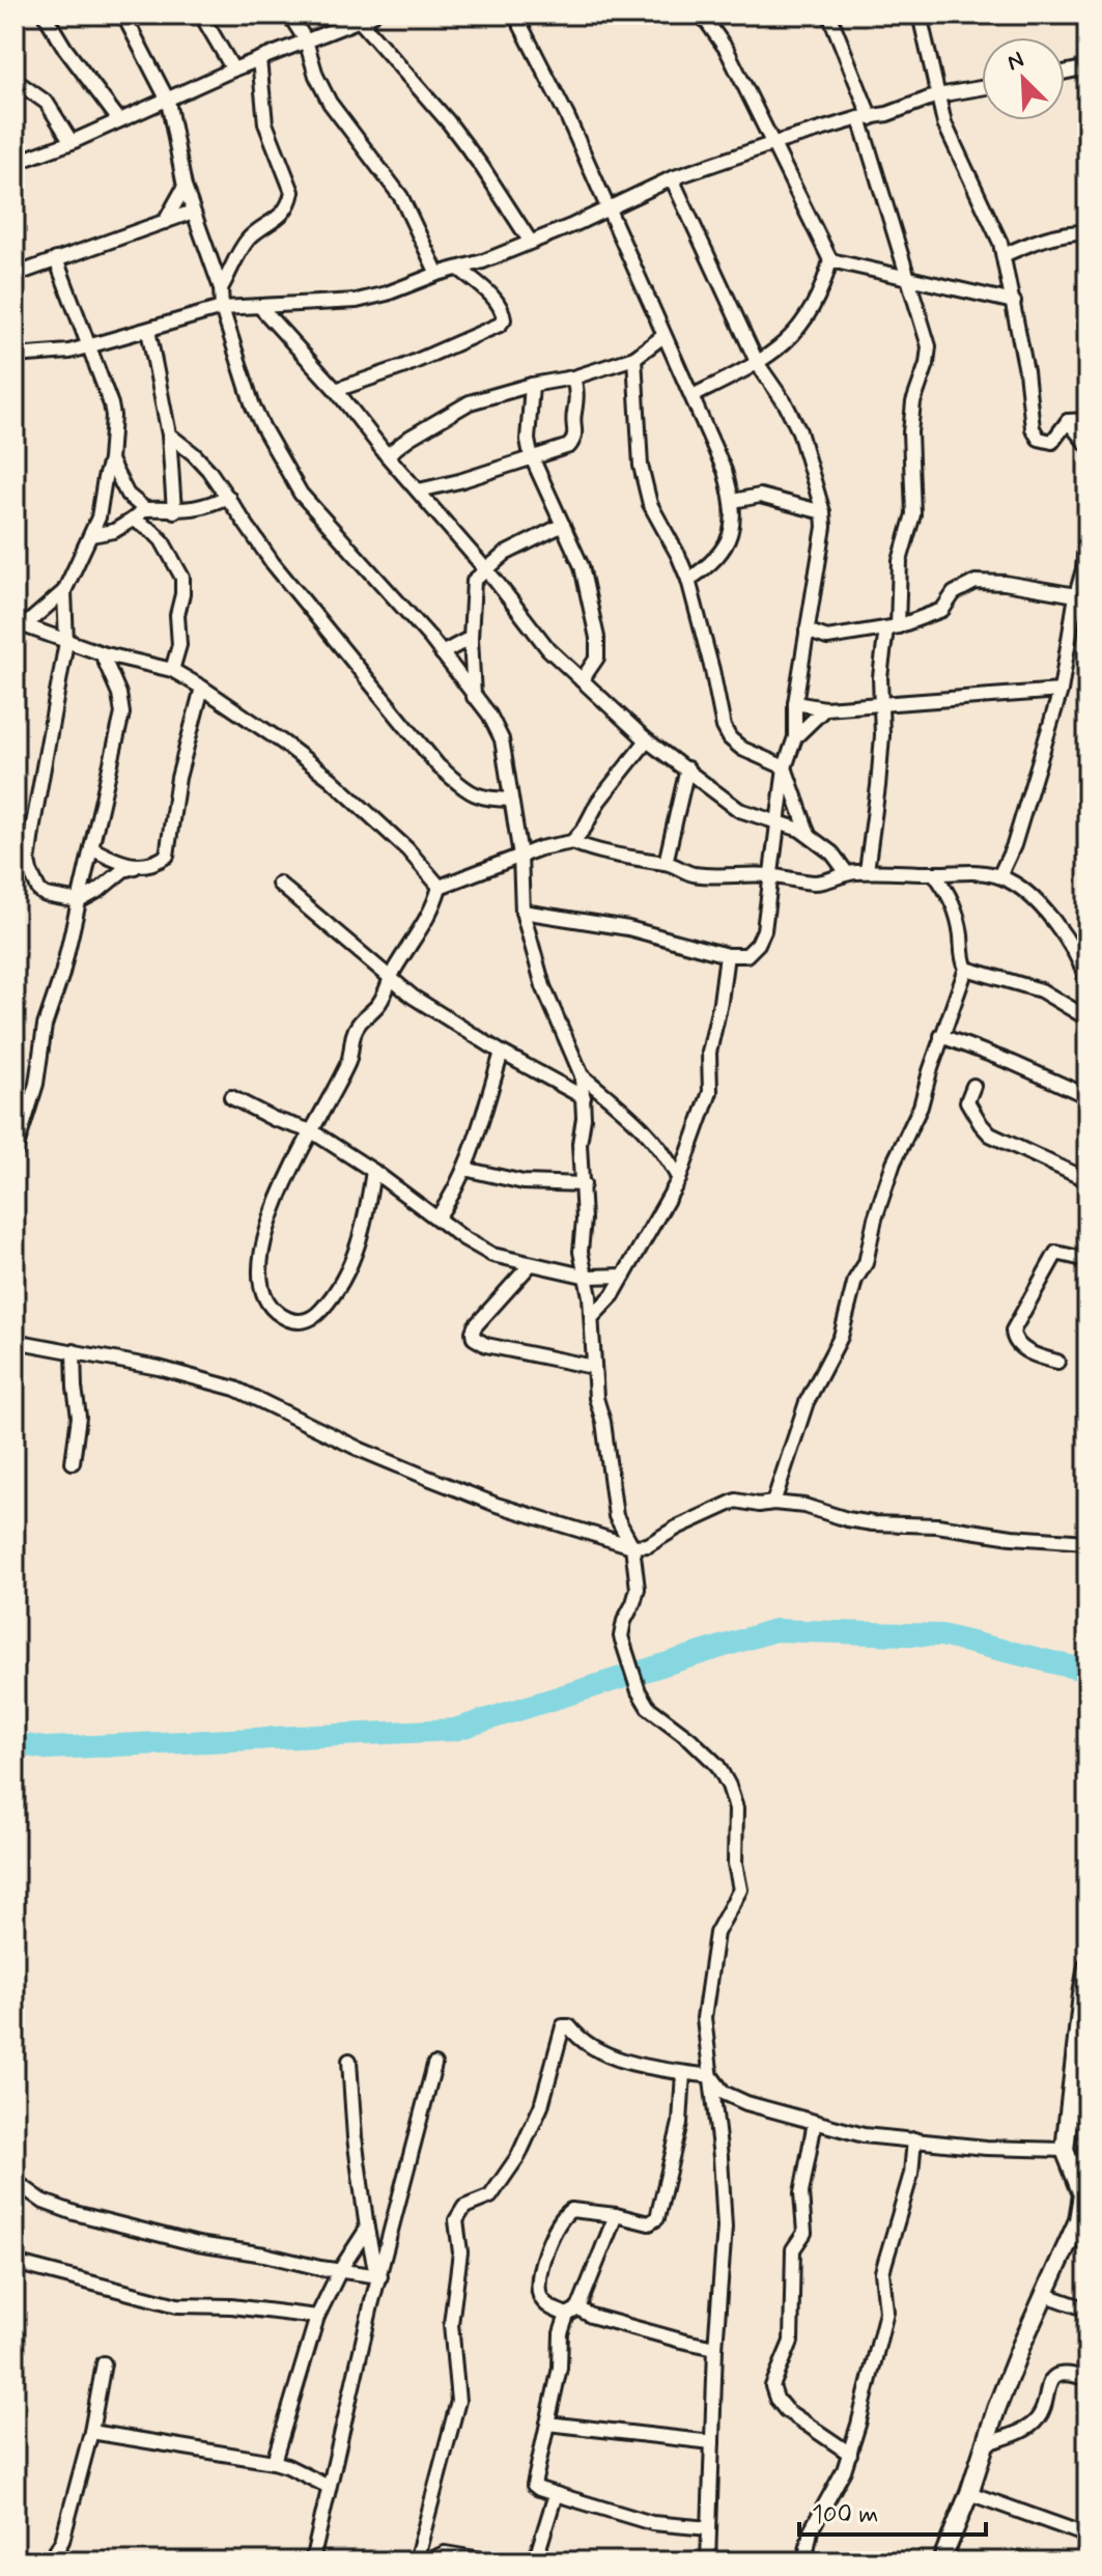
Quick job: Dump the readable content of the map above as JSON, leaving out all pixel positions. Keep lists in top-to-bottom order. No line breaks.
{"scale_bar":"100 m","north":"top left"}
